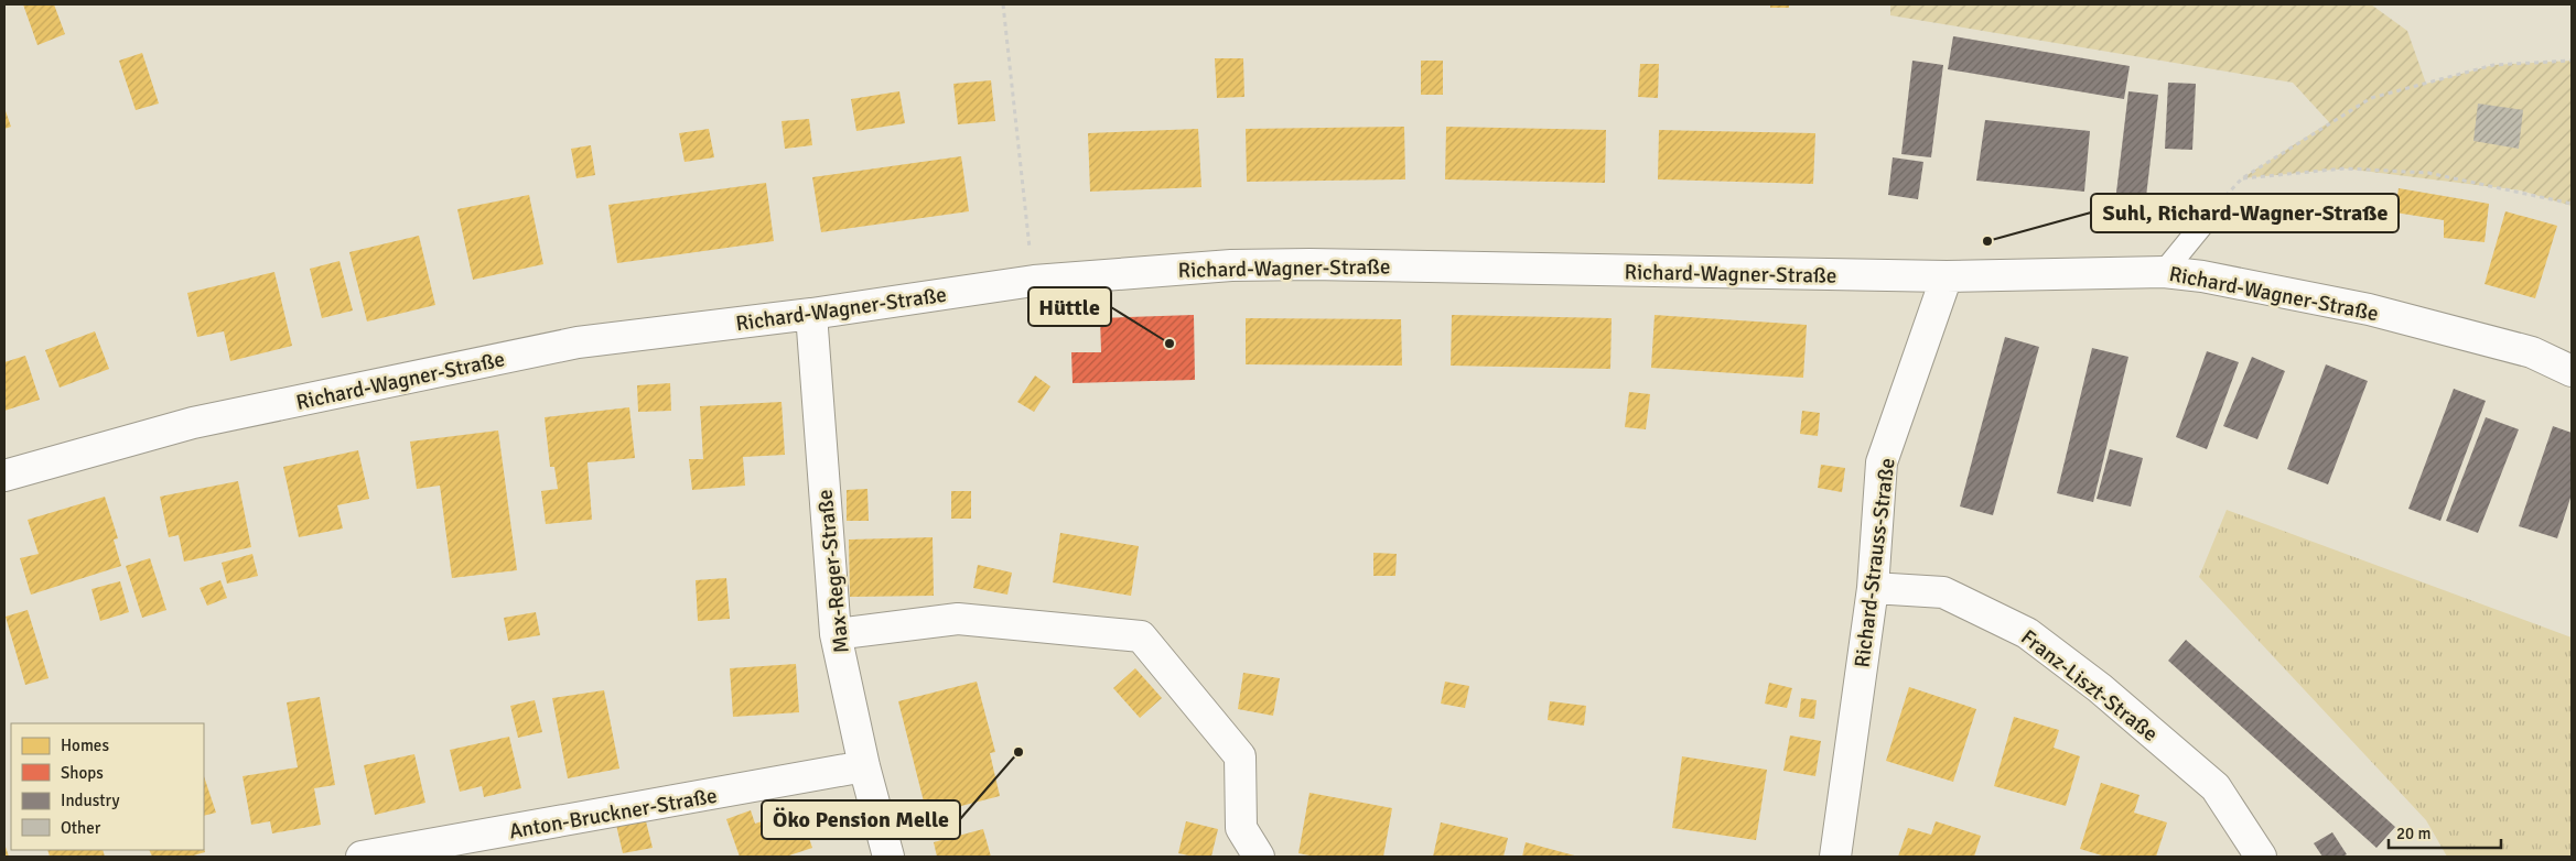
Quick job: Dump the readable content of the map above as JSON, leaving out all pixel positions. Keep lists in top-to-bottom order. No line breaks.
{"streets":{"street":["Richard-Wagner-Straße","Richard-Strauss-Straße","Max-Reger-Straße","Franz-Liszt-Straße","Anton-Bruckner-Straße"]},"crossings":[["Richard-Wagner-Straße","Richard-Strauss-Straße"],["Richard-Wagner-Straße","Max-Reger-Straße"],["Richard-Strauss-Straße","Franz-Liszt-Straße"],["Max-Reger-Straße","Anton-Bruckner-Straße"]],"places":["Suhl, Richard-Wagner-Straße","Hüttle","Öko Pension Melle"],"legend":["Homes","Shops","Industry","Other"],"scale_bar":"20 m"}
